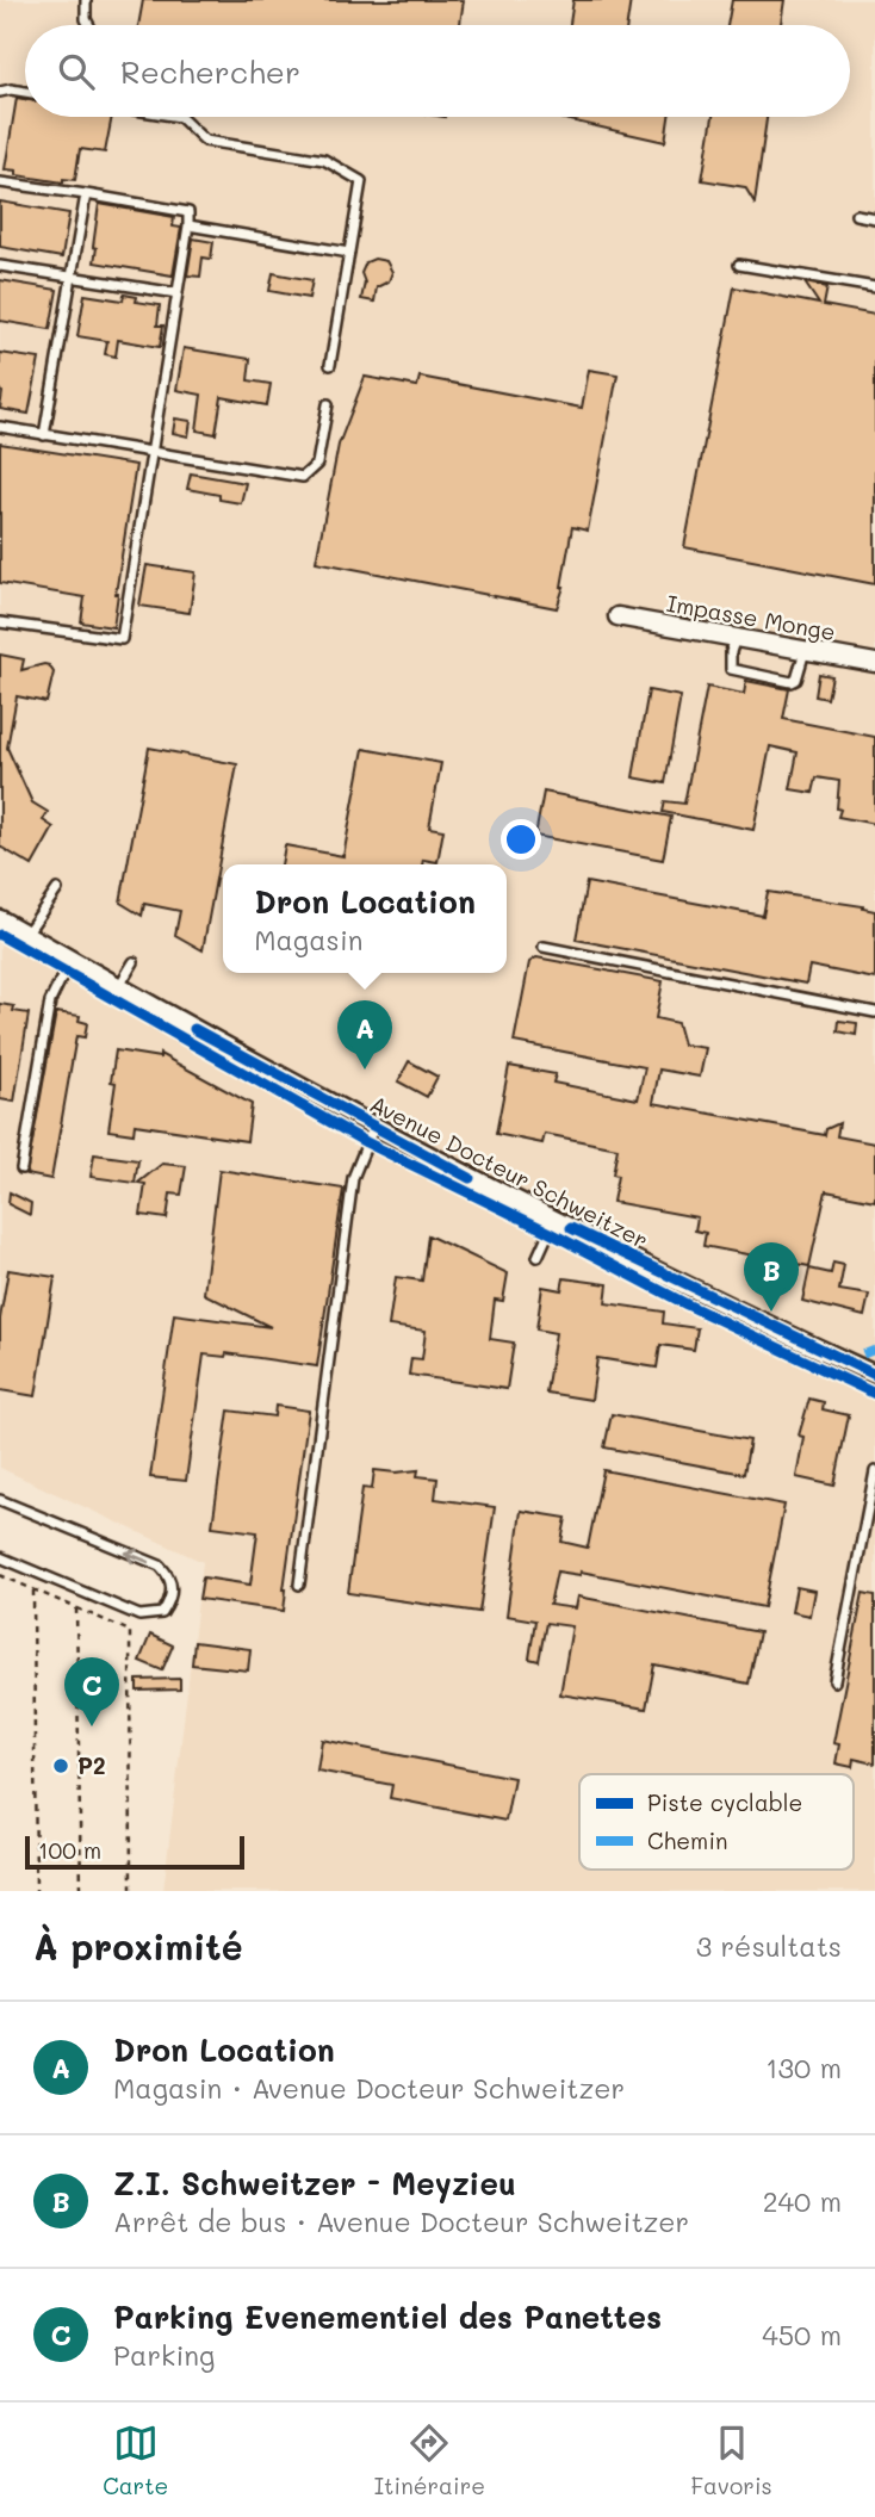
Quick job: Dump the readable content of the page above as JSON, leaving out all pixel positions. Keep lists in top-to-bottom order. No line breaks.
{"streets":{"street":["Impasse Monge","Avenue Docteur Schweitzer"]},"places":["P2"],"legend":["Piste cyclable","Chemin"],"scale_bar":"100 m","page":{"search":"Rechercher","popup":["Dron Location","Magasin"],"pins":["A","B","C"],"scale":"100 m","heading":["À proximité","3 résultats"],"list":[{"mark":"A","name":"Dron Location","note":"Magasin · Avenue Docteur Schweitzer","value":"130 m"},{"mark":"B","name":"Z.I. Schweitzer - Meyzieu","note":"Arrêt de bus · Avenue Docteur Schweitzer","value":"240 m"},{"mark":"C","name":"Parking Evenementiel des Panettes","note":"Parking","value":"450 m"}],"nav":["Carte","Itinéraire","Favoris"]}}
